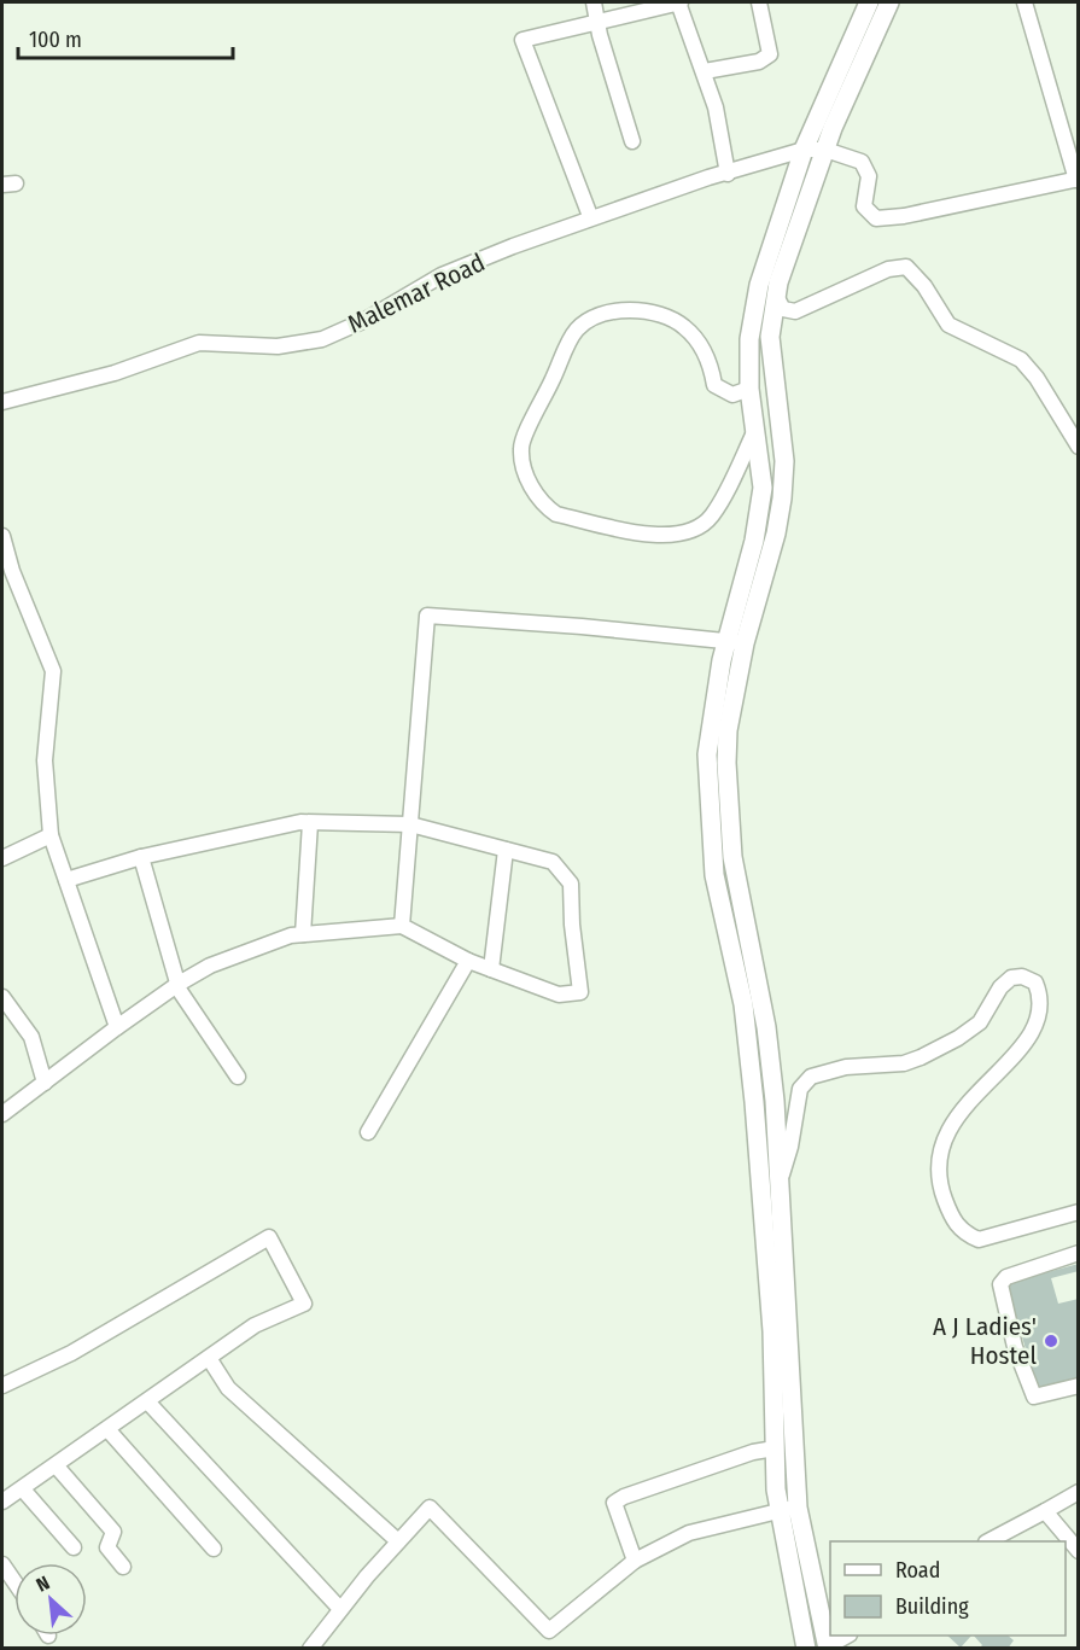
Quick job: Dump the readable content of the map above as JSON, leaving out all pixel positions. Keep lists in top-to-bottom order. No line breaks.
{"streets":{"street":["Malemar Road"]},"places":["A J Ladies' Hostel"],"legend":["Road","Building"],"scale_bar":"100 m","north":"top left"}
